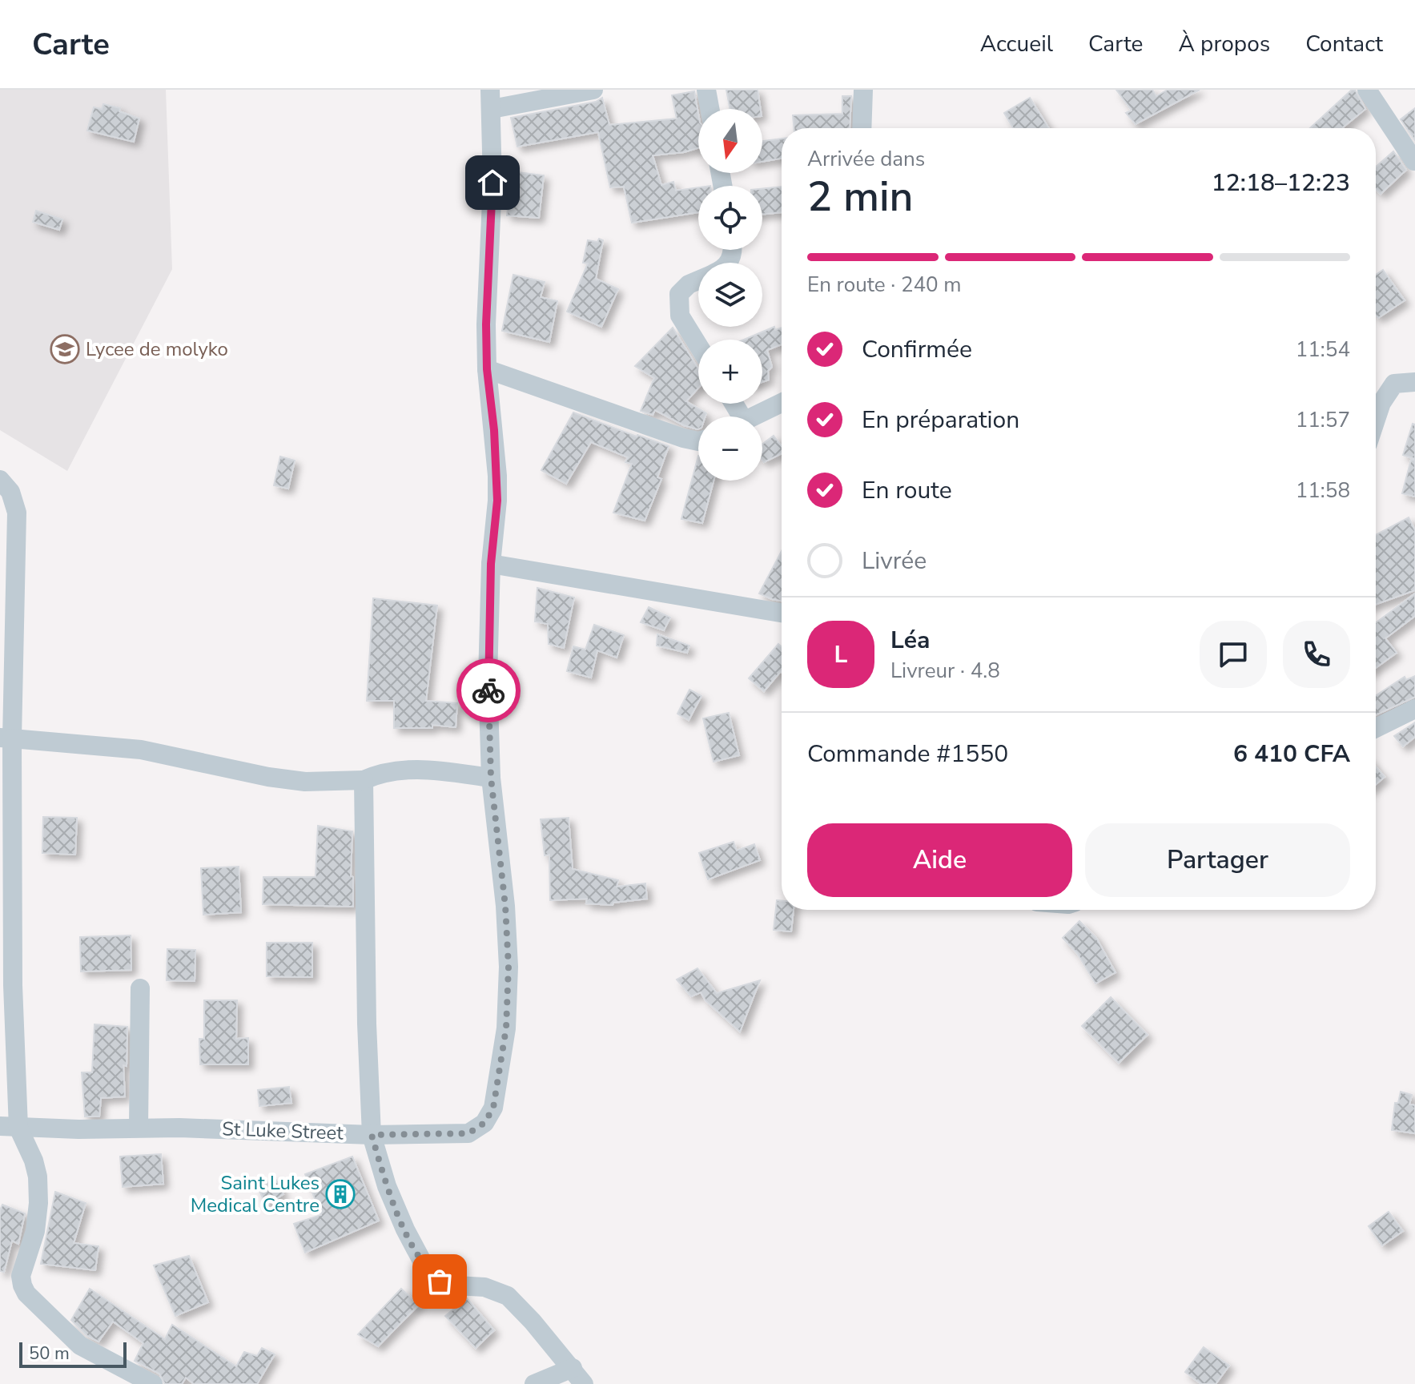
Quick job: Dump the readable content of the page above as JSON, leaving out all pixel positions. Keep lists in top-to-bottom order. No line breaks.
{"streets":{"street":["St Luke Street"]},"places":{"school or university":["Lycee de molyko"],"building":["Saint Lukes Medical Centre"]},"scale_bar":"50 m","north":"bottom","page":{"header":"Carte","nav":["Accueil","Carte","À propos","Contact"],"map_buttons":["+","−"],"heading":["2 min","Arrivée dans","12:18–12:23"],"panel":["Léa","Livreur · 4.8","Commande #1550","6 410 CFA"],"bar":"En route · 240 m","list":[["Confirmée","11:54"],["En préparation","11:57"],["En route","11:58"],"Livrée"],"round":"L","buttons":["Aide","Partager"],"scale":"50 m"}}
